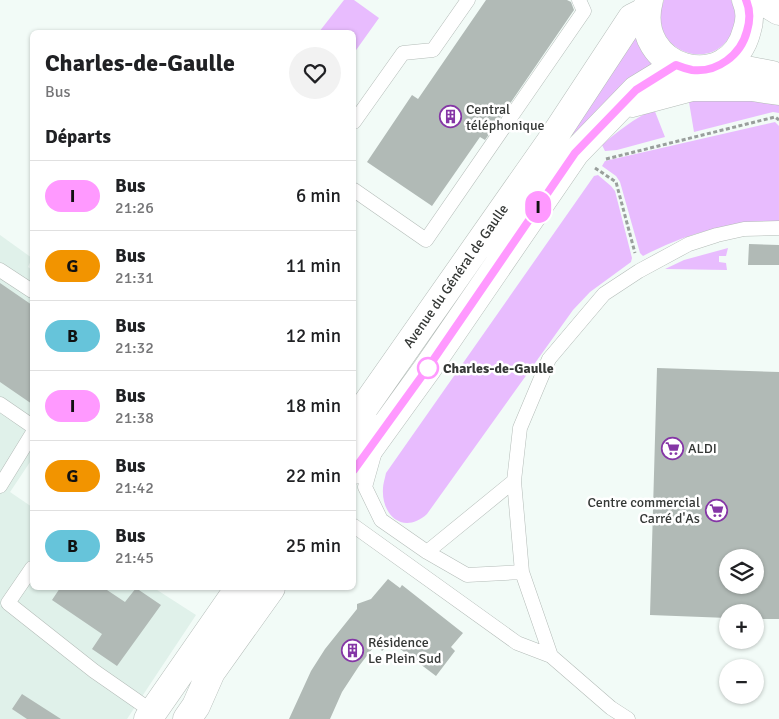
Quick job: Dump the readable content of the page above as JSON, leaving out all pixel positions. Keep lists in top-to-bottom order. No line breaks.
{"streets":{"main road":["Avenue du Général de Gaulle"]},"places":{"building":["Central téléphonique","Résidence Le Plein Sud"],"other":["Charles-de-Gaulle"],"supermarket":["ALDI","Centre commercial Carré d'As"]},"lines":["bus line I"],"page":{"on_map":"I","heading":[["Charles-de-Gaulle","Bus"],"Départs"],"list":[{"mark":"I","name":"Bus","note":"21:26","value":"6 min"},{"mark":"G","name":"Bus","note":"21:31","value":"11 min"},{"mark":"B","name":"Bus","note":"21:32","value":"12 min"},{"mark":"I","name":"Bus","note":"21:38","value":"18 min"},{"mark":"G","name":"Bus","note":"21:42","value":"22 min"},{"mark":"B","name":"Bus","note":"21:45","value":"25 min"}],"map_buttons":["+","−"]}}
